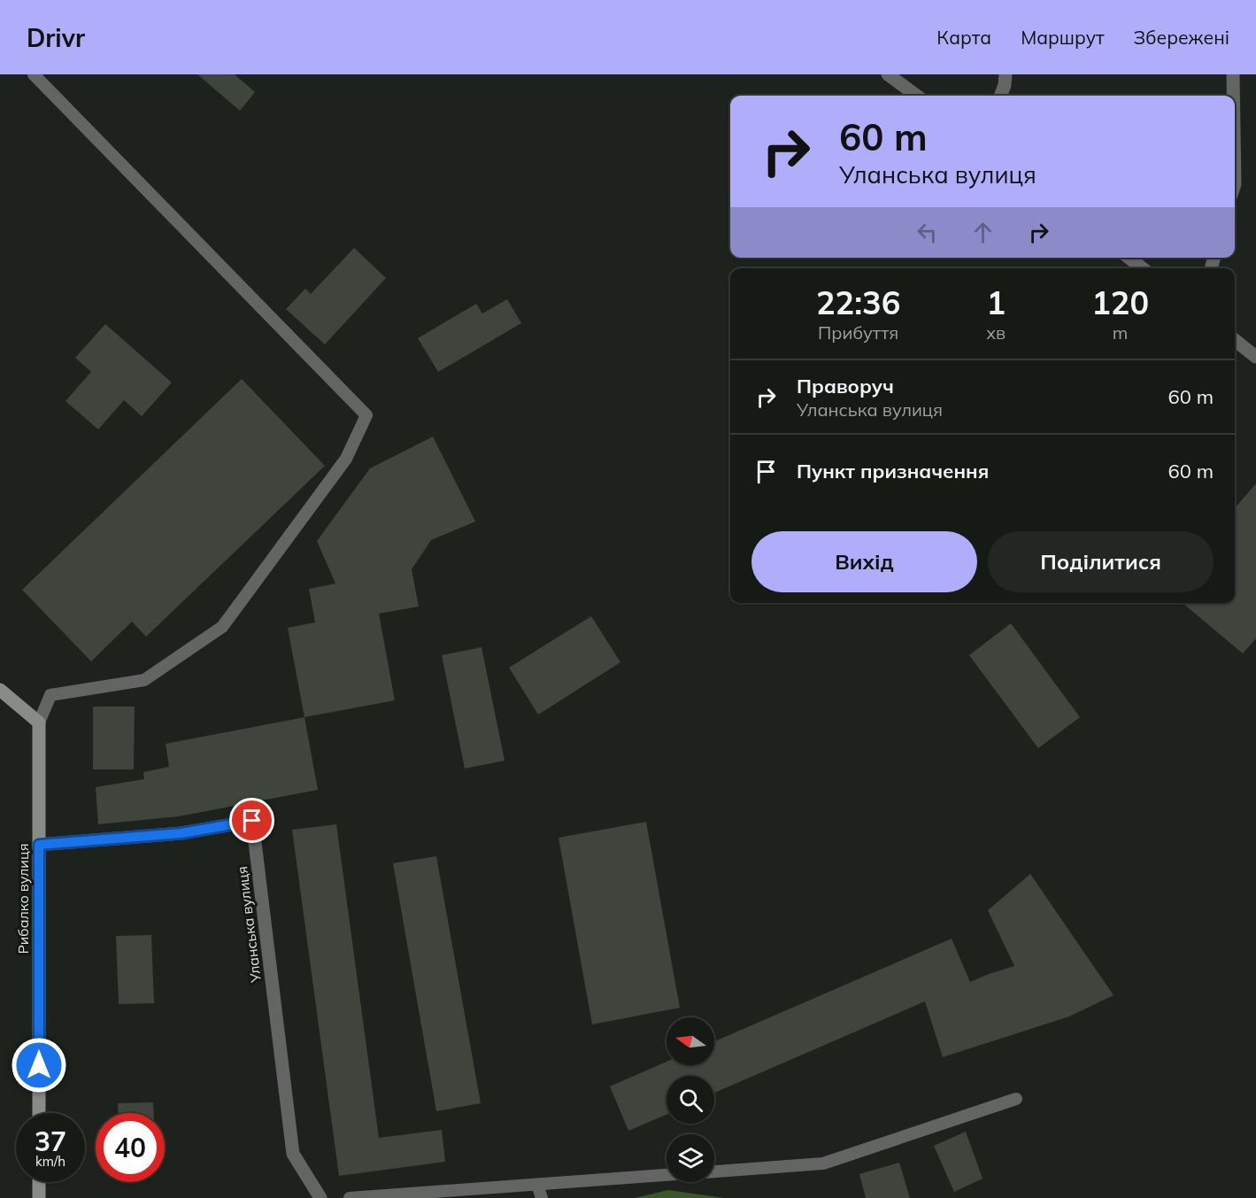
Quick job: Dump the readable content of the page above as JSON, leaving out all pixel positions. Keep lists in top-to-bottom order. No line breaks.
{"streets":{"street":["Рибалко вулиця","Уланська вулиця"]},"crossings":[["Рибалко вулиця","Уланська вулиця"]],"north":"left","page":{"header":"Drivr","nav":["Карта","Маршрут","Збережені"],"turn":["60 m","Уланська вулиця"],"eta":["22:36","Прибуття","1","хв","120","m"],"list":[{"name":"Праворуч","note":"Уланська вулиця","value":"60 m"},{"name":"Пункт призначення","value":"60 m"}],"buttons":["Вихід","Поділитися"],"speed":"37 km/h","limit":"40"}}
